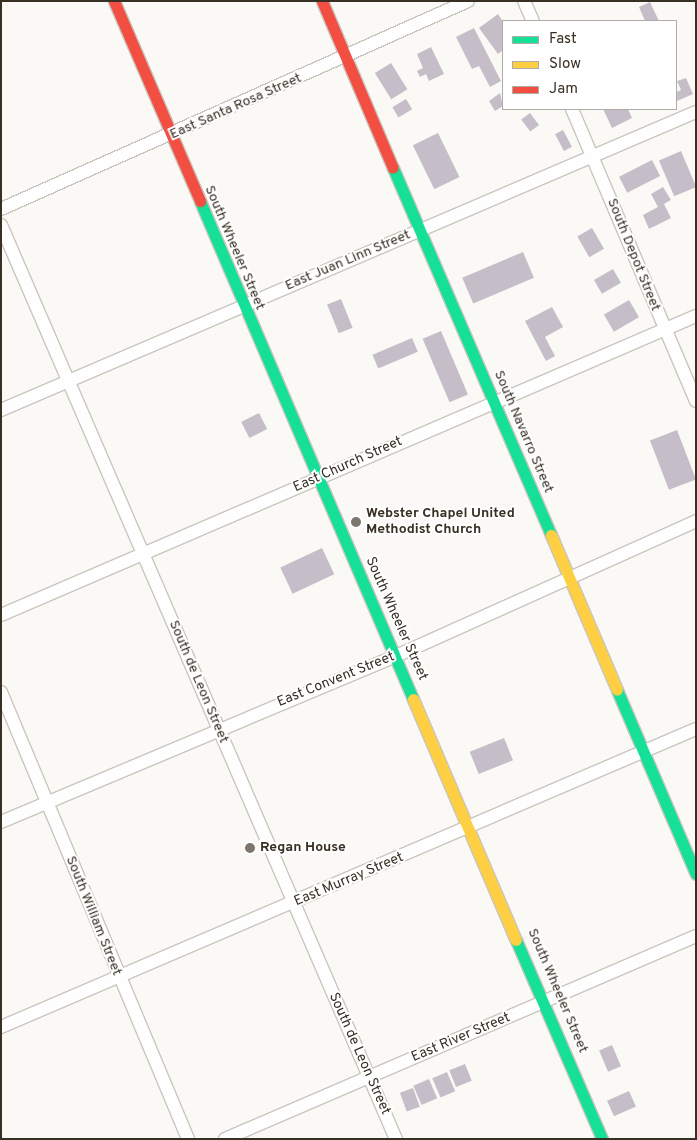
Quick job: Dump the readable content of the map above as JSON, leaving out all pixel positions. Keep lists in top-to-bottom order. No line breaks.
{"streets":{"street":["East Santa Rosa Street","South Wheeler Street","South Depot Street","East Juan Linn Street","South Navarro Street","East Church Street","East Convent Street","South de Leon Street","East Murray Street","South William Street","East River Street"]},"crossings":[["East Santa Rosa Street","South Wheeler Street"],["East Santa Rosa Street","South Navarro Street"],["South Wheeler Street","East Juan Linn Street"],["South Wheeler Street","East Church Street"],["South Wheeler Street","East Convent Street"],["South Wheeler Street","East Murray Street"],["South Wheeler Street","East River Street"],["South Depot Street","East Juan Linn Street"],["South Depot Street","East Church Street"],["East Juan Linn Street","South Navarro Street"],["East Juan Linn Street","South de Leon Street"],["South Navarro Street","East Church Street"],["South Navarro Street","East Convent Street"],["South Navarro Street","East Murray Street"],["East Church Street","South de Leon Street"],["East Convent Street","South de Leon Street"],["East Convent Street","South William Street"],["South de Leon Street","East Murray Street"],["South de Leon Street","East River Street"],["East Murray Street","South William Street"]],"places":["Webster Chapel United Methodist Church","Regan House"],"legend":["Fast","Slow","Jam"]}
